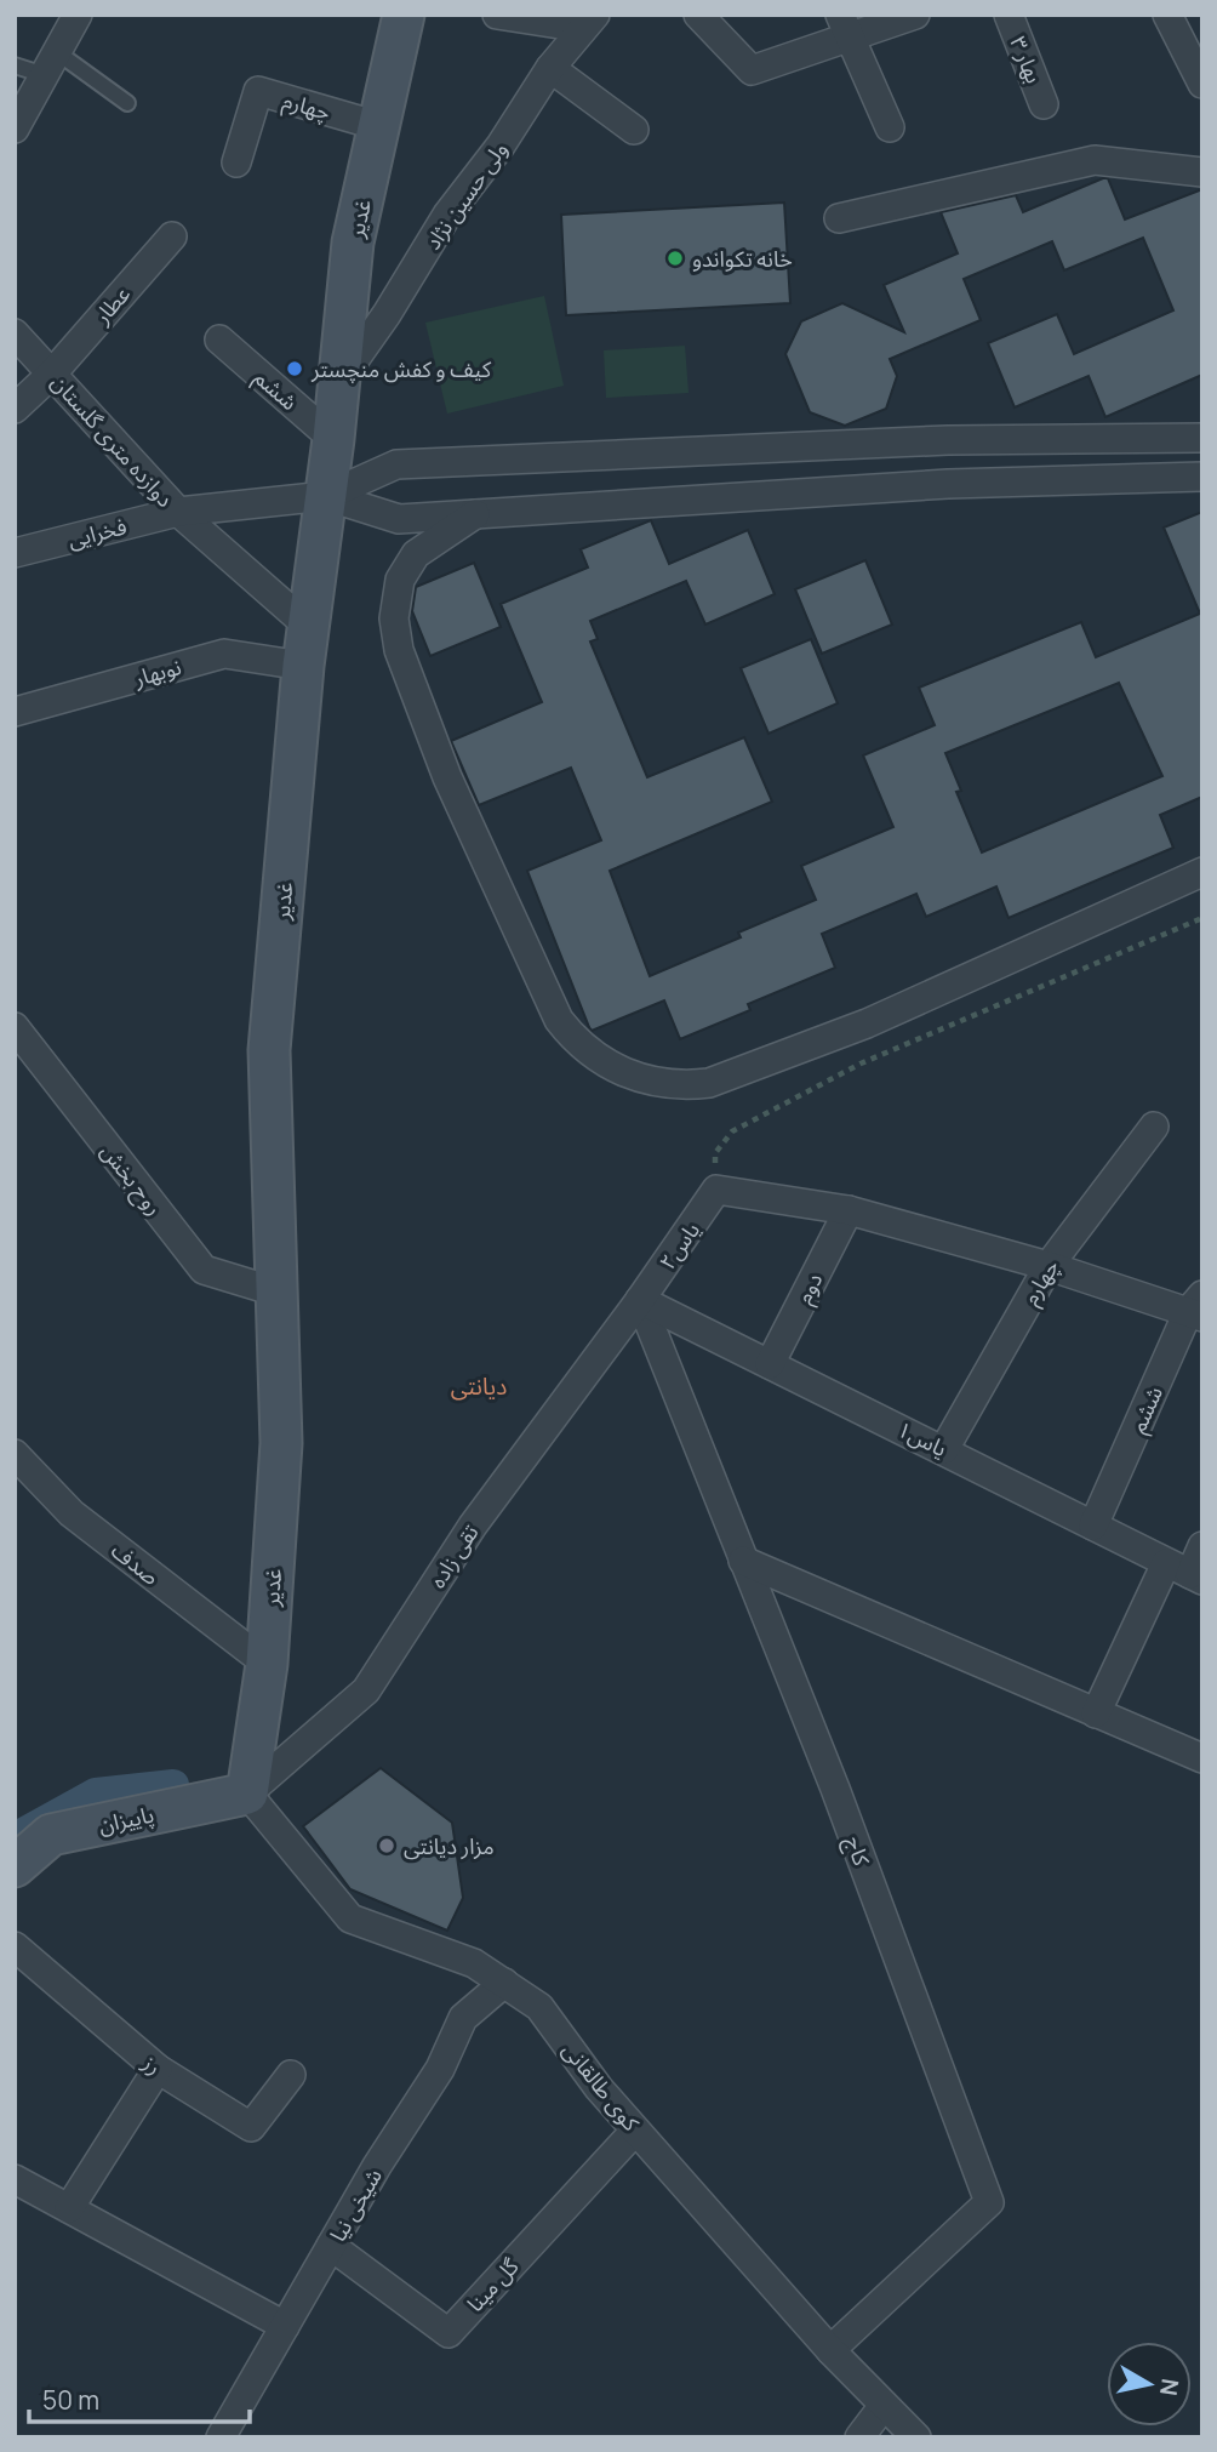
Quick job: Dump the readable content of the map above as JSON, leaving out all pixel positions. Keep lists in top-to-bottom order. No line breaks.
{"streets":{"main road":["غدیر","پاییزان"],"street":["بهار ۳","چهارم","ولی حسین نژاد","عطار","ششم","دوازده متری گلستان","فخرایی","نوبهار","روح بخش","یاس۲","دوم","یاس۱","تقی زاده","صدف","کاج","رز","کوی طالقانی","شیخی نیا","گل مینا"]},"crossings":[["چهارم","غدیر"],["چهارم","یاس۱"],["ولی حسین نژاد","غدیر"],["غدیر","ششم"],["غدیر","دوازده متری گلستان"],["غدیر","نوبهار"],["غدیر","روح بخش"],["غدیر","تقی زاده"],["غدیر","صدف"],["غدیر","پاییزان"],["غدیر","کوی طالقانی"],["عطار","دوازده متری گلستان"],["ششم","یاس۱"],["دوازده متری گلستان","فخرایی"],["یاس۲","یاس۱"],["یاس۲","تقی زاده"],["یاس۲","کاج"],["دوم","یاس۱"],["یاس۱","تقی زاده"],["یاس۱","کاج"],["تقی زاده","پاییزان"],["تقی زاده","کاج"],["تقی زاده","کوی طالقانی"],["پاییزان","کوی طالقانی"],["کاج","کوی طالقانی"],["کوی طالقانی","شیخی نیا"],["کوی طالقانی","گل مینا"],["شیخی نیا","گل مینا"]],"districts":["دیانتی"],"places":["خانه تکواندو","کیف و کفش منچستر","مزار دیانتی"],"scale_bar":"50 m","north":"right"}
